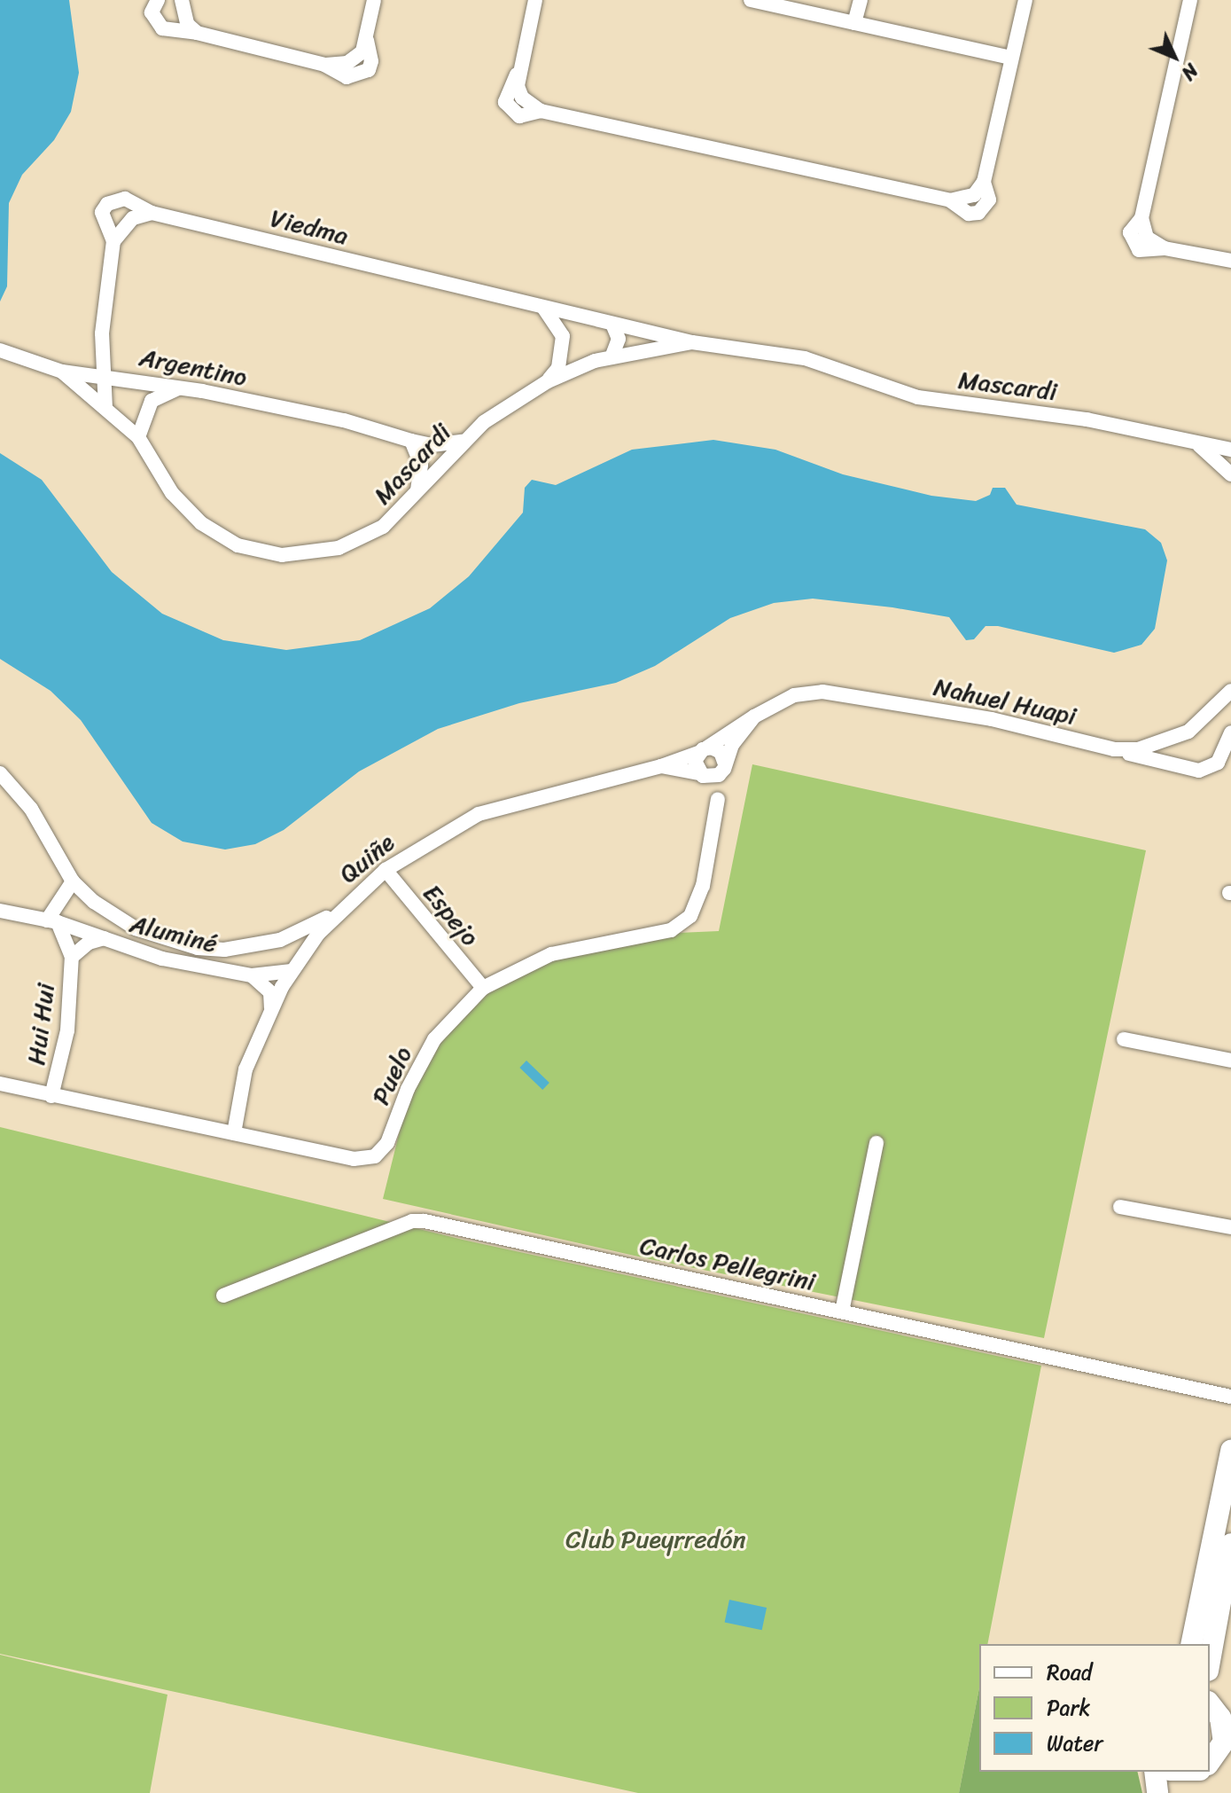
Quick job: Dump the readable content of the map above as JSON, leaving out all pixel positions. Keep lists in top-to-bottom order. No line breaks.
{"streets":{"street":["Viedma","Argentino","Mascardi","Nahuel Huapi","Quiñe","Espejo","Aluminé","Hui Hui","Puelo","Carlos Pellegrini"]},"crossings":[["Viedma","Mascardi"],["Argentino","Mascardi"],["Nahuel Huapi","Quiñe"],["Nahuel Huapi","Puelo"],["Quiñe","Espejo"],["Quiñe","Aluminé"],["Quiñe","Puelo"],["Espejo","Puelo"],["Hui Hui","Puelo"]],"parks":["Club Pueyrredón"],"legend":["Road","Park","Water"],"north":"bottom right"}
